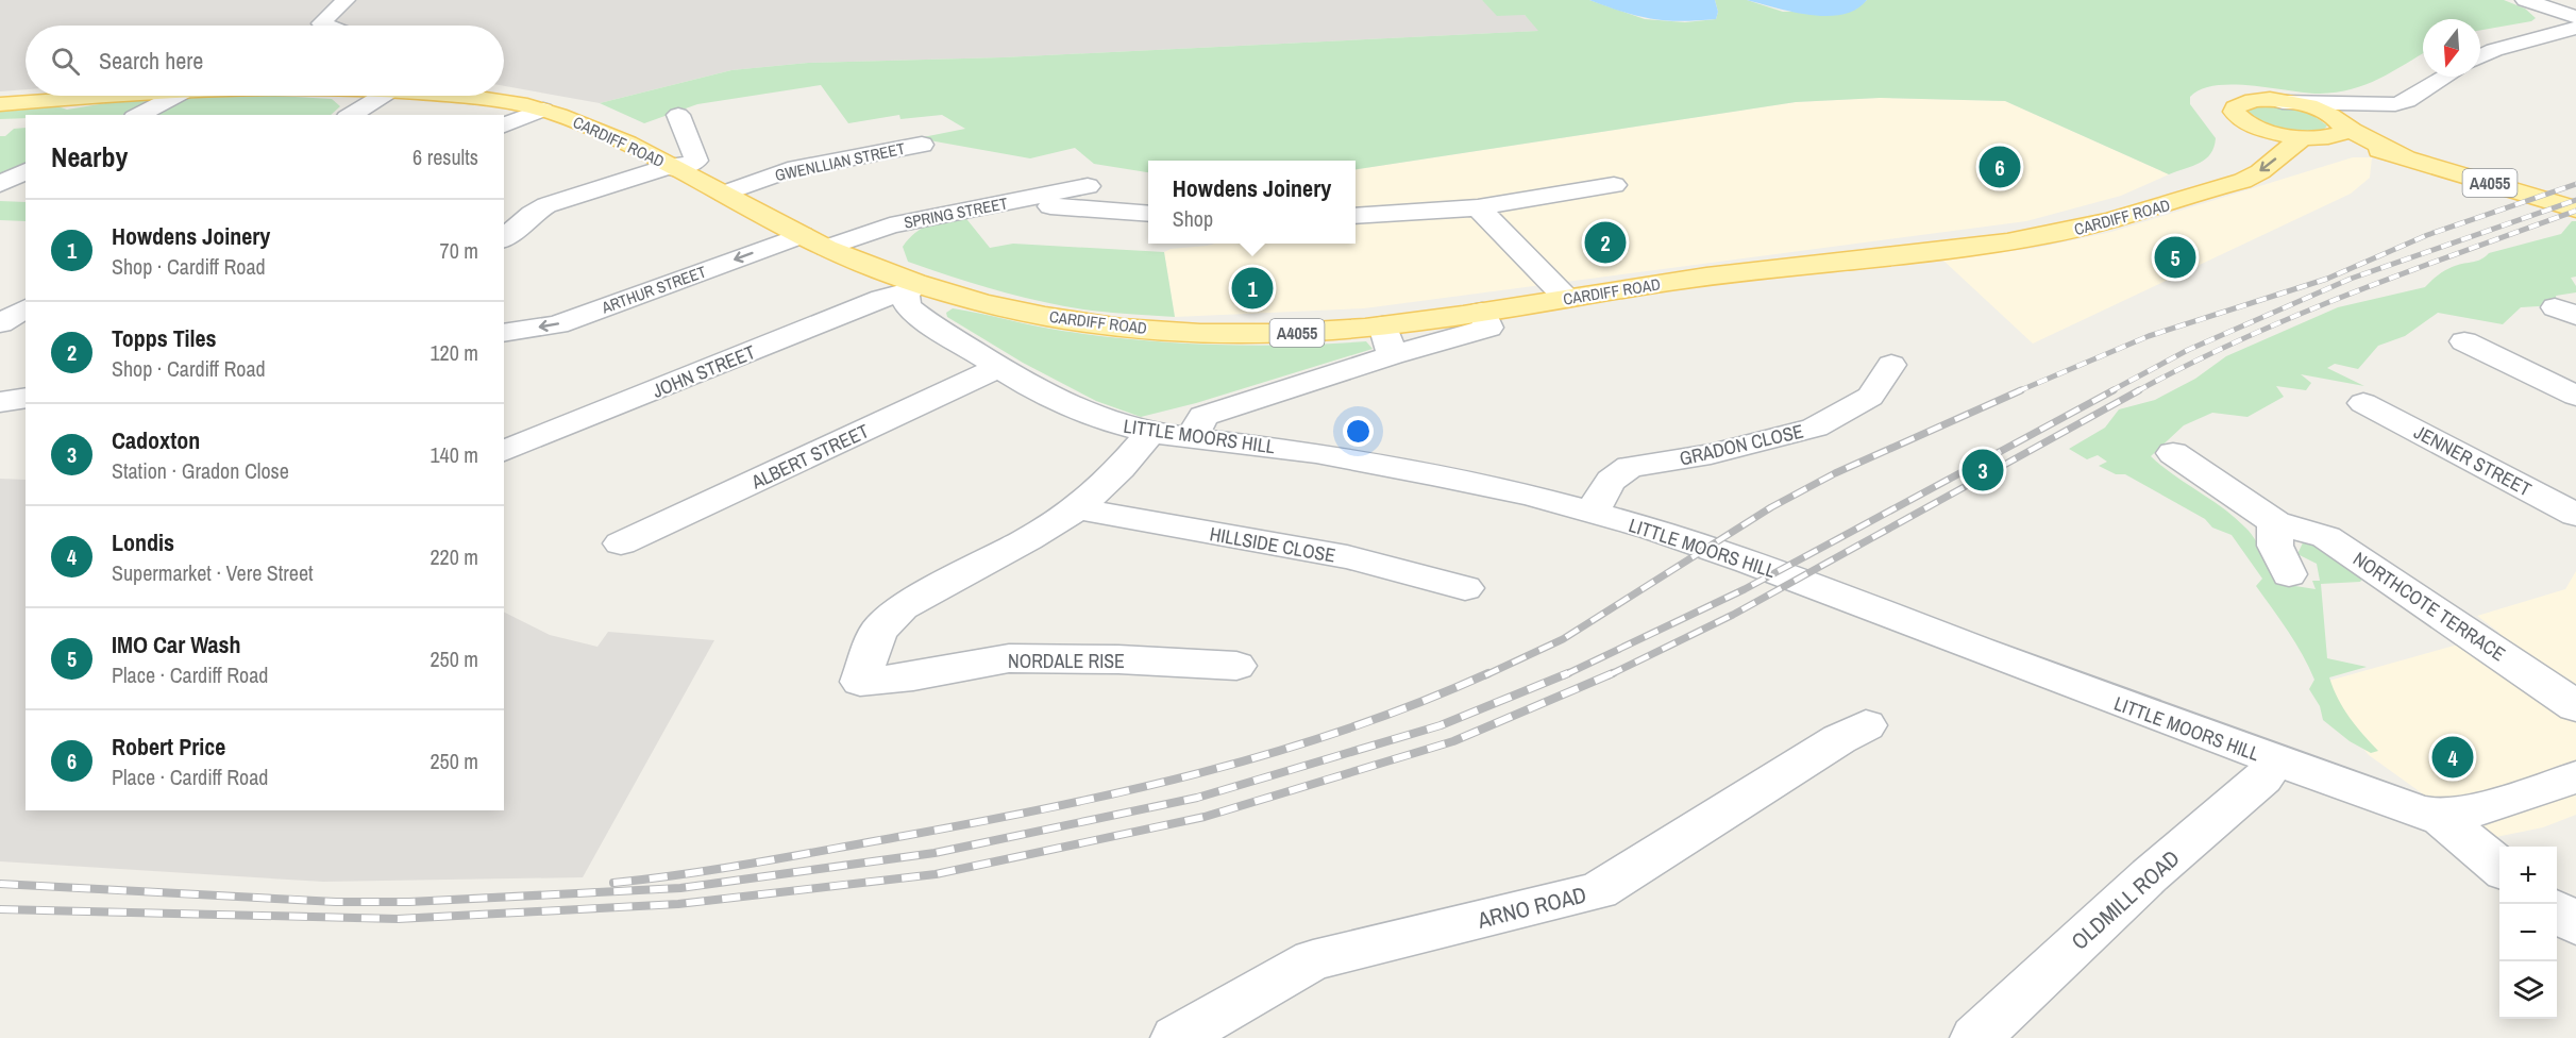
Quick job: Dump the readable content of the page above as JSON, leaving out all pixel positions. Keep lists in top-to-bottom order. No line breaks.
{"streets":{"main road":["CARDIFF ROAD","A4055"],"street":["GWENLLIAN STREET","SPRING STREET","ARTHUR STREET","JOHN STREET","LITTLE MOORS HILL","GRADON CLOSE","ALBERT STREET","JENNER STREET","HILLSIDE CLOSE","NORTHCOTE TERRACE","NORDALE RISE","OLDMILL ROAD","ARNO ROAD"]},"crossings":[["CARDIFF ROAD","GWENLLIAN STREET"],["CARDIFF ROAD","A4055"],["CARDIFF ROAD","SPRING STREET"],["CARDIFF ROAD","ARTHUR STREET"],["CARDIFF ROAD","JOHN STREET"],["CARDIFF ROAD","LITTLE MOORS HILL"],["JOHN STREET","LITTLE MOORS HILL"],["LITTLE MOORS HILL","GRADON CLOSE"],["LITTLE MOORS HILL","ALBERT STREET"],["LITTLE MOORS HILL","OLDMILL ROAD"],["HILLSIDE CLOSE","NORDALE RISE"]],"north":"bottom","page":{"search":"Search here","heading":["Nearby","6 results"],"pins":["6","2","5","1","3","4"],"popup":["Howdens Joinery","Shop"],"list":[{"mark":"1","name":"Howdens Joinery","note":"Shop · Cardiff Road","value":"70 m"},{"mark":"2","name":"Topps Tiles","note":"Shop · Cardiff Road","value":"120 m"},{"mark":"3","name":"Cadoxton","note":"Station · Gradon Close","value":"140 m"},{"mark":"4","name":"Londis","note":"Supermarket · Vere Street","value":"220 m"},{"mark":"5","name":"IMO Car Wash","note":"Place · Cardiff Road","value":"250 m"},{"mark":"6","name":"Robert Price","note":"Place · Cardiff Road","value":"250 m"}],"map_buttons":["+","−"]}}
